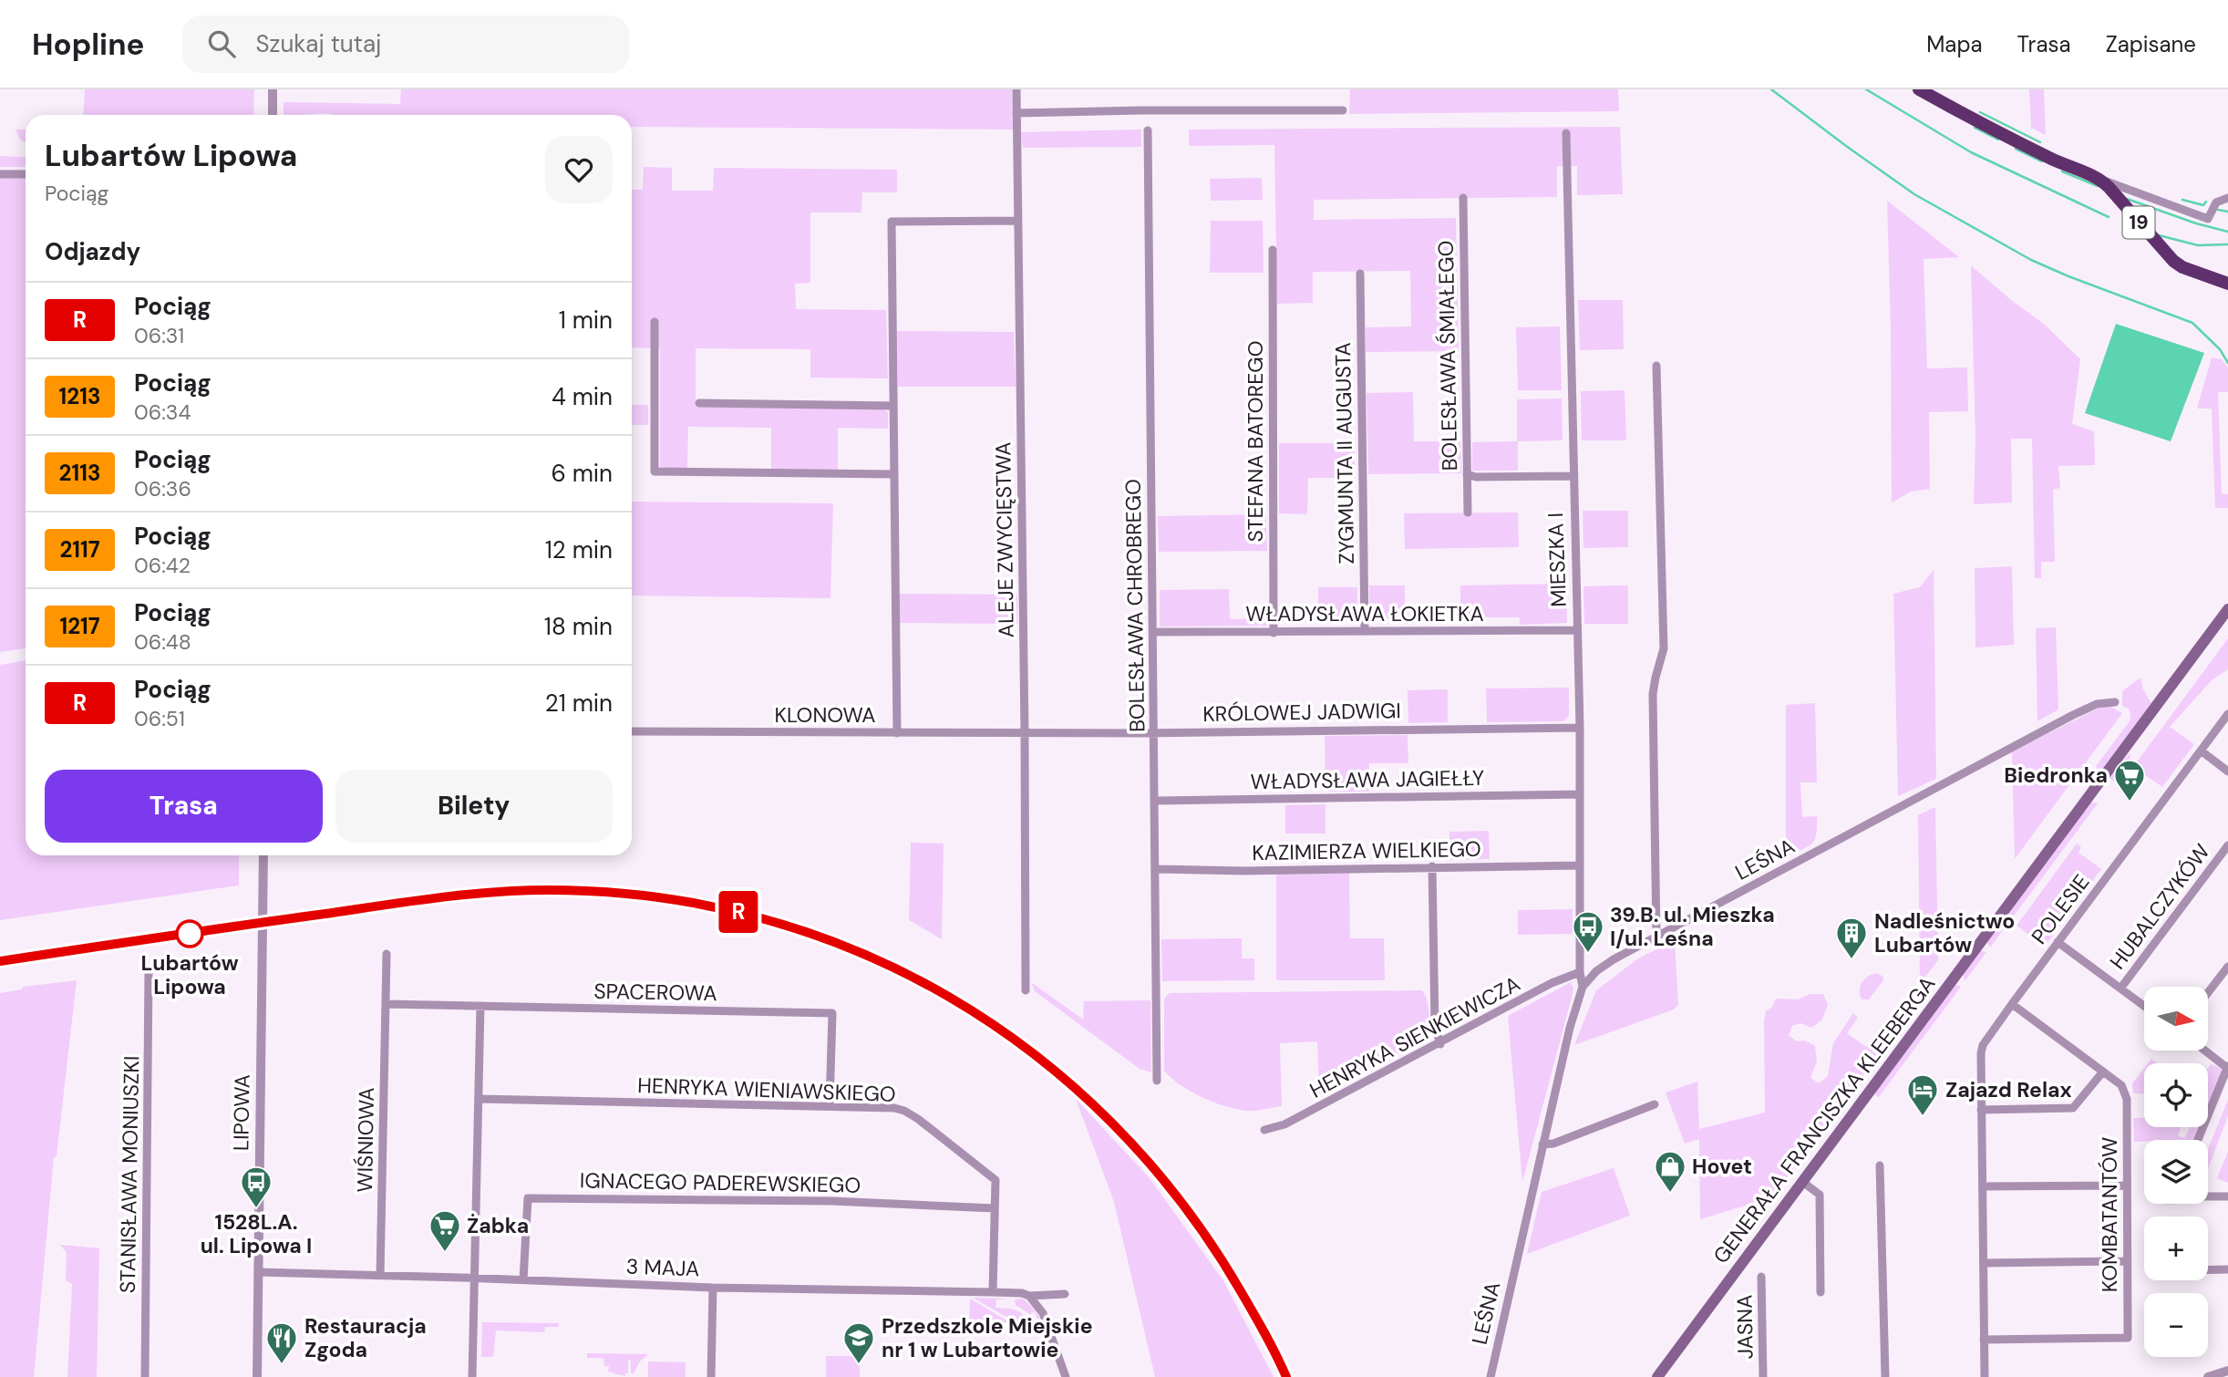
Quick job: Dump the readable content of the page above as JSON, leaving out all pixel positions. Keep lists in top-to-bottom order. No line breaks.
{"streets":{"highway":["19"],"main road":["GENERAŁA FRANCISZKA KLEEBERGA"],"street":["BOLESŁAWA ŚMIAŁEGO","STEFANA BATOREGO","ZYGMUNTA II AUGUSTA","ALEJE ZWYCIĘSTWA","MIESZKA I","BOLESŁAWA CHROBREGO","WŁADYSŁAWA ŁOKIETKA","KRÓLOWEJ JADWIGI","KLONOWA","WŁADYSŁAWA JAGIEŁŁY","KAZIMIERZA WIELKIEGO","LEŚNA","HUBALCZYKÓW","POLESIE","SPACEROWA","HENRYKA SIENKIEWICZA","HENRYKA WIENIAWSKIEGO","LIPOWA","WIŚNIOWA","STANISŁAWA MONIUSZKI","IGNACEGO PADEREWSKIEGO","KOMBATANTÓW","3 MAJA","JASNA"]},"crossings":[["STEFANA BATOREGO","WŁADYSŁAWA ŁOKIETKA"],["ZYGMUNTA II AUGUSTA","WŁADYSŁAWA ŁOKIETKA"],["ALEJE ZWYCIĘSTWA","KRÓLOWEJ JADWIGI"],["ALEJE ZWYCIĘSTWA","KLONOWA"],["MIESZKA I","WŁADYSŁAWA ŁOKIETKA"],["MIESZKA I","KRÓLOWEJ JADWIGI"],["MIESZKA I","WŁADYSŁAWA JAGIEŁŁY"],["MIESZKA I","KAZIMIERZA WIELKIEGO"],["MIESZKA I","LEŚNA"],["MIESZKA I","HENRYKA SIENKIEWICZA"],["BOLESŁAWA CHROBREGO","WŁADYSŁAWA ŁOKIETKA"],["BOLESŁAWA CHROBREGO","KRÓLOWEJ JADWIGI"],["BOLESŁAWA CHROBREGO","WŁADYSŁAWA JAGIEŁŁY"],["BOLESŁAWA CHROBREGO","KAZIMIERZA WIELKIEGO"],["KRÓLOWEJ JADWIGI","KLONOWA"],["POLESIE","KOMBATANTÓW"],["SPACEROWA","HENRYKA WIENIAWSKIEGO"],["SPACEROWA","WIŚNIOWA"],["HENRYKA WIENIAWSKIEGO","IGNACEGO PADEREWSKIEGO"],["HENRYKA WIENIAWSKIEGO","3 MAJA"],["LIPOWA","3 MAJA"],["WIŚNIOWA","3 MAJA"],["IGNACEGO PADEREWSKIEGO","3 MAJA"]],"places":{"supermarket":["Biedronka","Żabka"],"other":["Lubartów Lipowa"],"bus stop":["39.B. ul. Mieszka I/ul. Leśna","1528L.A. ul. Lipowa I"],"building":["Nadleśnictwo Lubartów"],"hotel":["Zajazd Relax"],"shop":["Hovet"],"restaurant":["Restauracja Zgoda"],"school or university":["Przedszkole Miejskie nr 1 w Lubartowie"]},"north":"right","page":{"header":"Hopline","search":"Szukaj tutaj","nav":["Mapa","Trasa","Zapisane"],"on_map":"R","heading":[["Lubartów Lipowa","Pociąg"],"Odjazdy"],"list":[{"mark":"R","name":"Pociąg","note":"06:31","value":"1 min"},{"mark":"1213","name":"Pociąg","note":"06:34","value":"4 min"},{"mark":"2113","name":"Pociąg","note":"06:36","value":"6 min"},{"mark":"2117","name":"Pociąg","note":"06:42","value":"12 min"},{"mark":"1217","name":"Pociąg","note":"06:48","value":"18 min"},{"mark":"R","name":"Pociąg","note":"06:51","value":"21 min"}],"buttons":["Trasa","Bilety"],"map_buttons":["+","−"]}}
